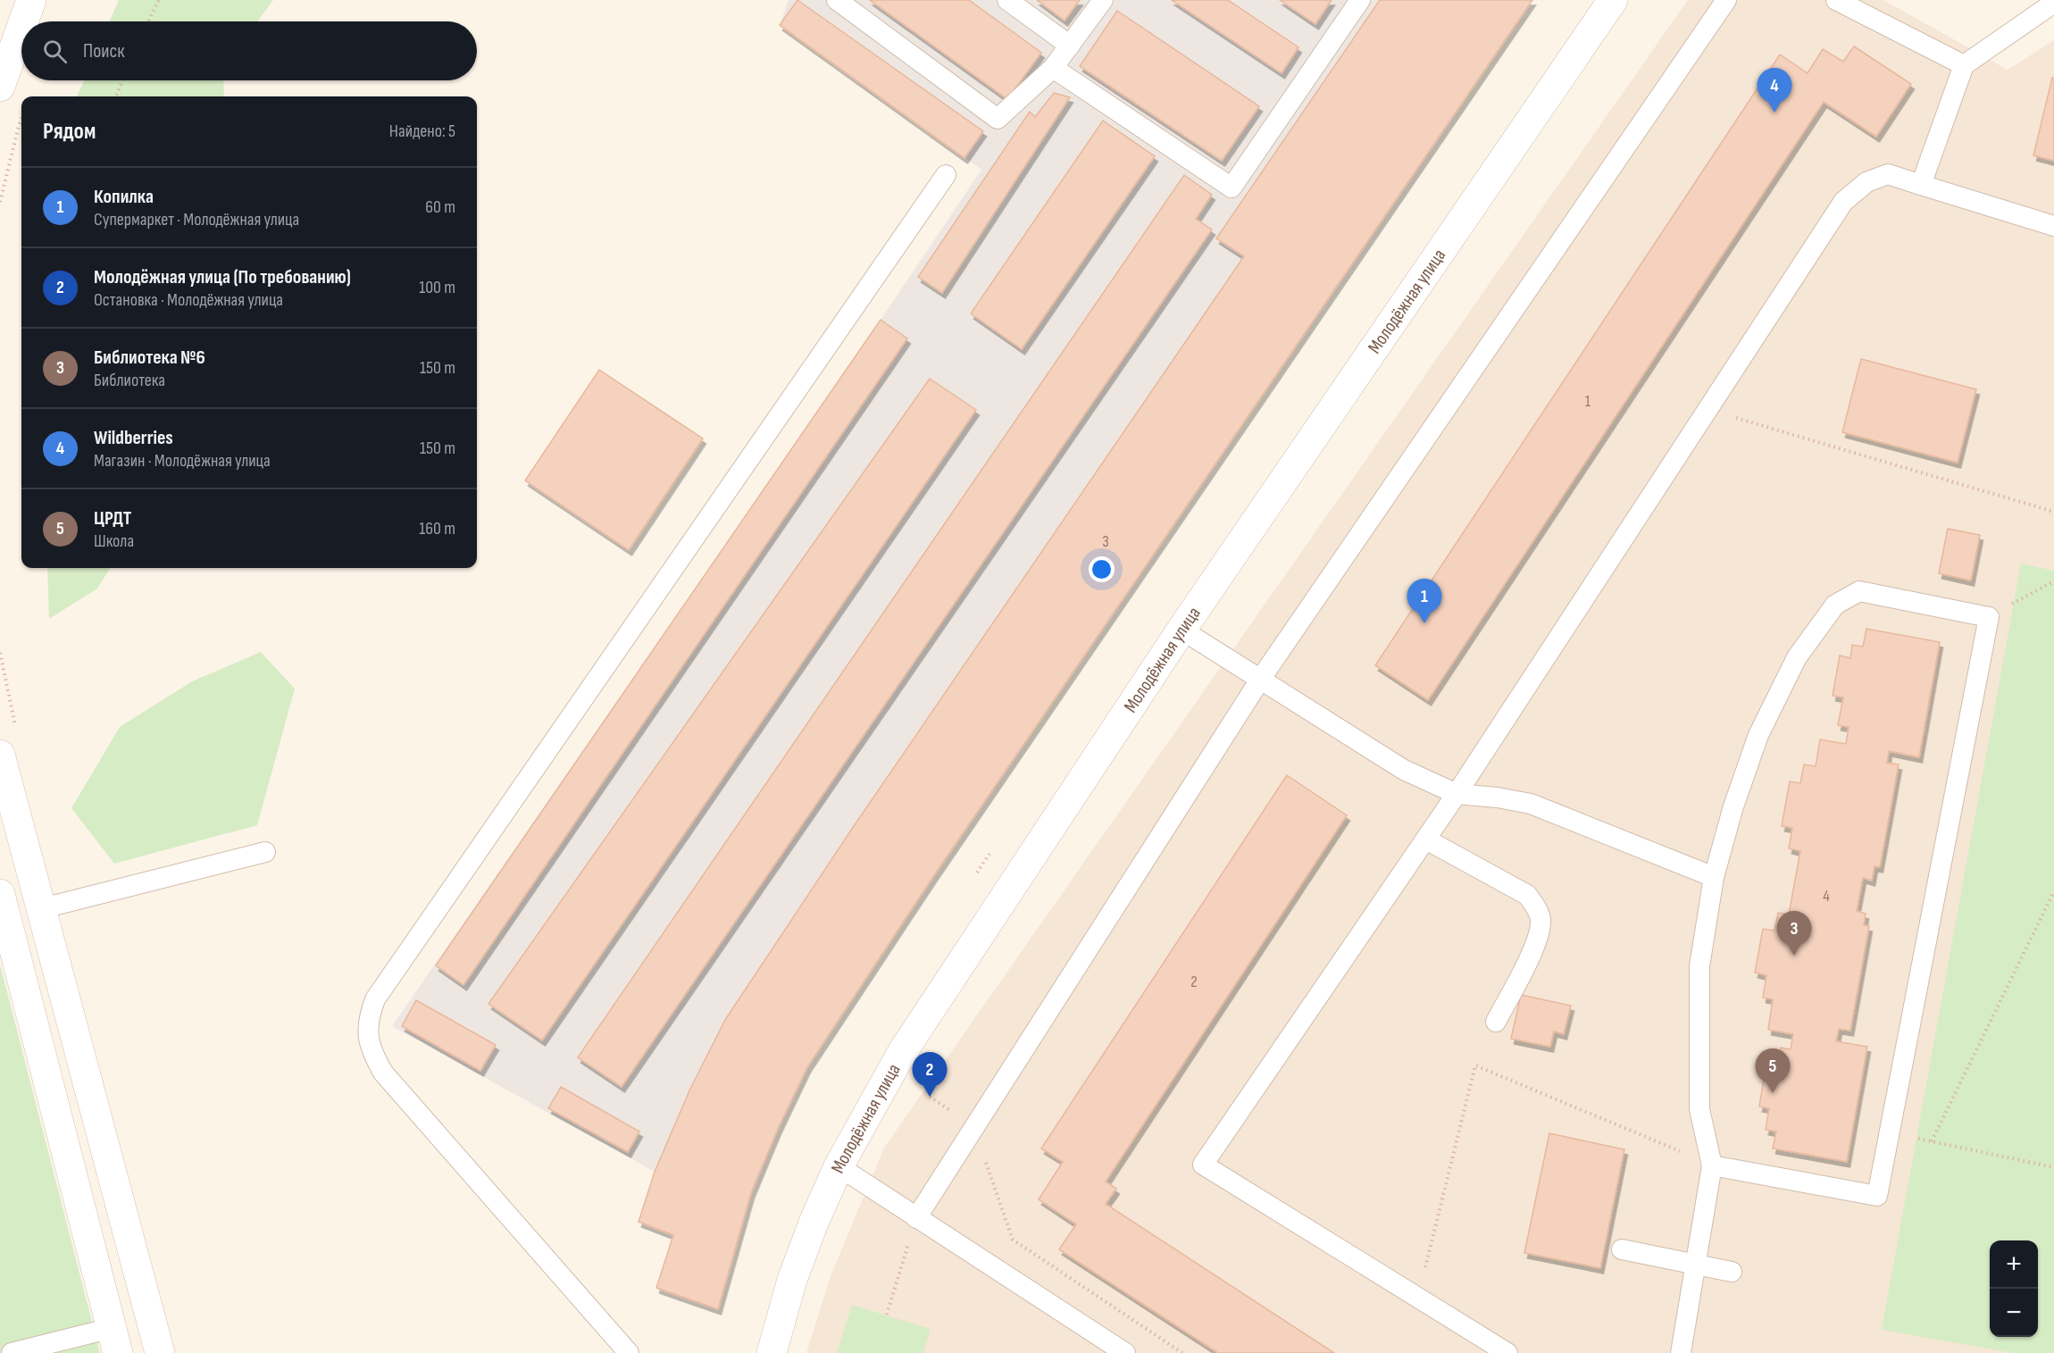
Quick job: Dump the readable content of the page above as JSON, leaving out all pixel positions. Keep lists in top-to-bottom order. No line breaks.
{"streets":{"street":["Молодёжная улица"]},"house_numbers":["1","3","4","2"],"page":{"search":"Поиск","pins":["4","1","3","5","2"],"heading":["Рядом","Найдено: 5"],"list":[{"mark":"1","name":"Копилка","note":"Супермаркет · Молодёжная улица","value":"60 m"},{"mark":"2","name":"Молодёжная улица (По требованию)","note":"Остановка · Молодёжная улица","value":"100 m"},{"mark":"3","name":"Библиотека №6","note":"Библиотека","value":"150 m"},{"mark":"4","name":"Wildberries","note":"Магазин · Молодёжная улица","value":"150 m"},{"mark":"5","name":"ЦРДТ","note":"Школа","value":"160 m"}],"map_buttons":["+","−"]}}
